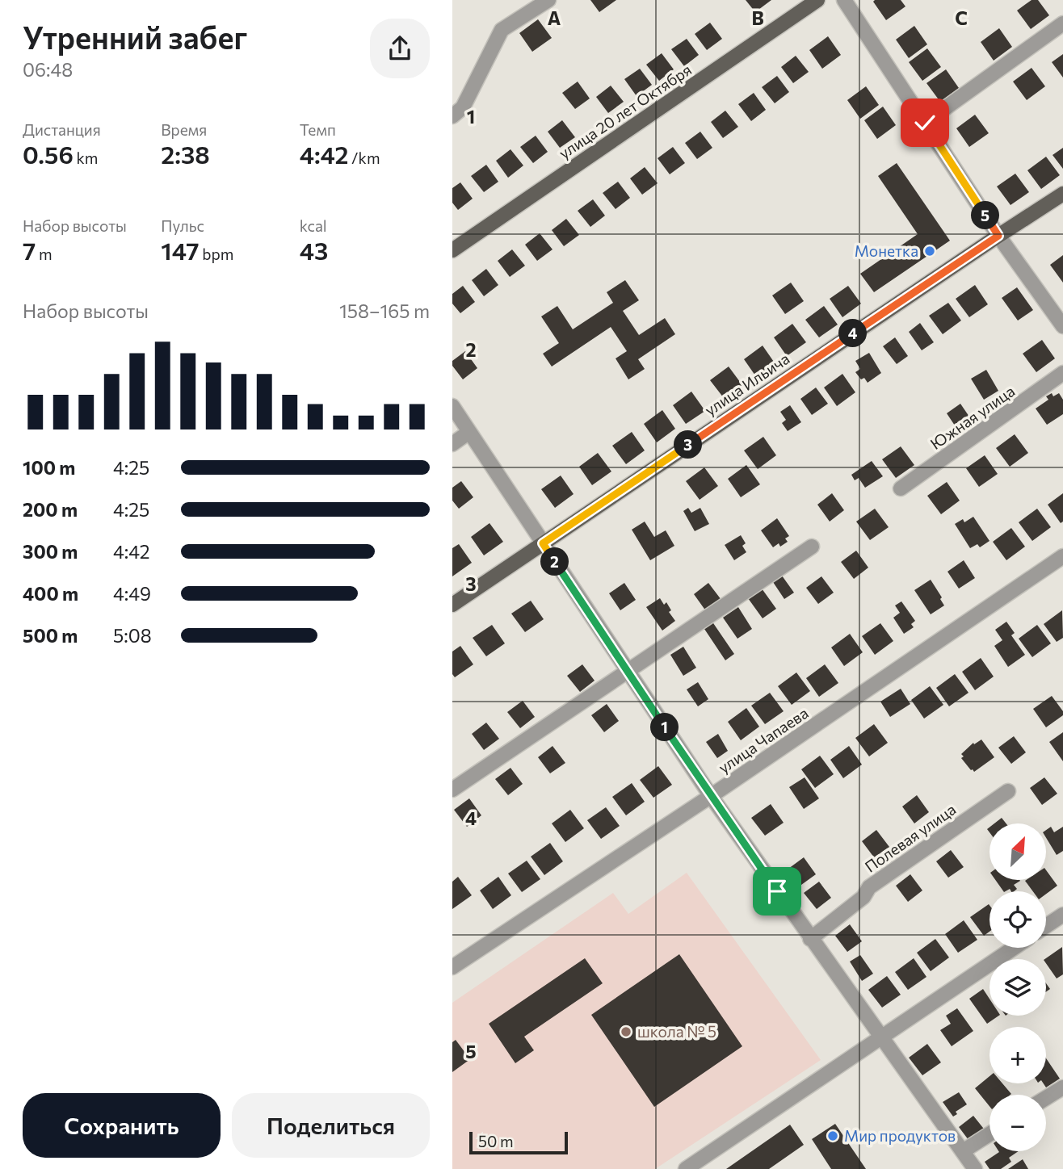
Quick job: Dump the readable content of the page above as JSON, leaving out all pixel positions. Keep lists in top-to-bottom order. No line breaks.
{"streets":{"main road":["улица 20 лет Октября","улица Ильича"],"street":["Южная улица","улица Чапаева","Полевая улица"]},"places":["Монетка","школа № 5","Мир продуктов"],"scale_bar":"50 m","north":"top right","page":{"heading":["Утренний забег","06:48"],"stats":[["Дистанция","0.56 km"],["Время","2:38"],["Темп","4:42 /km"],["Набор высоты","7 m"],["Пульс","147 bpm"],["kcal","43"]],"pins":["5","4","3","2","1"],"chart":["Набор высоты","158–165 m"],"list":[{"name":"100 m","note":"4:25"},{"name":"200 m","note":"4:25"},{"name":"300 m","note":"4:42"},{"name":"400 m","note":"4:49"},{"name":"500 m","note":"5:08"}],"map_buttons":["+","−"],"buttons":["Сохранить","Поделиться"],"scale":"50 m"},"grid":{"columns":["A","B","C"],"rows":["1","2","3","4","5"]}}
